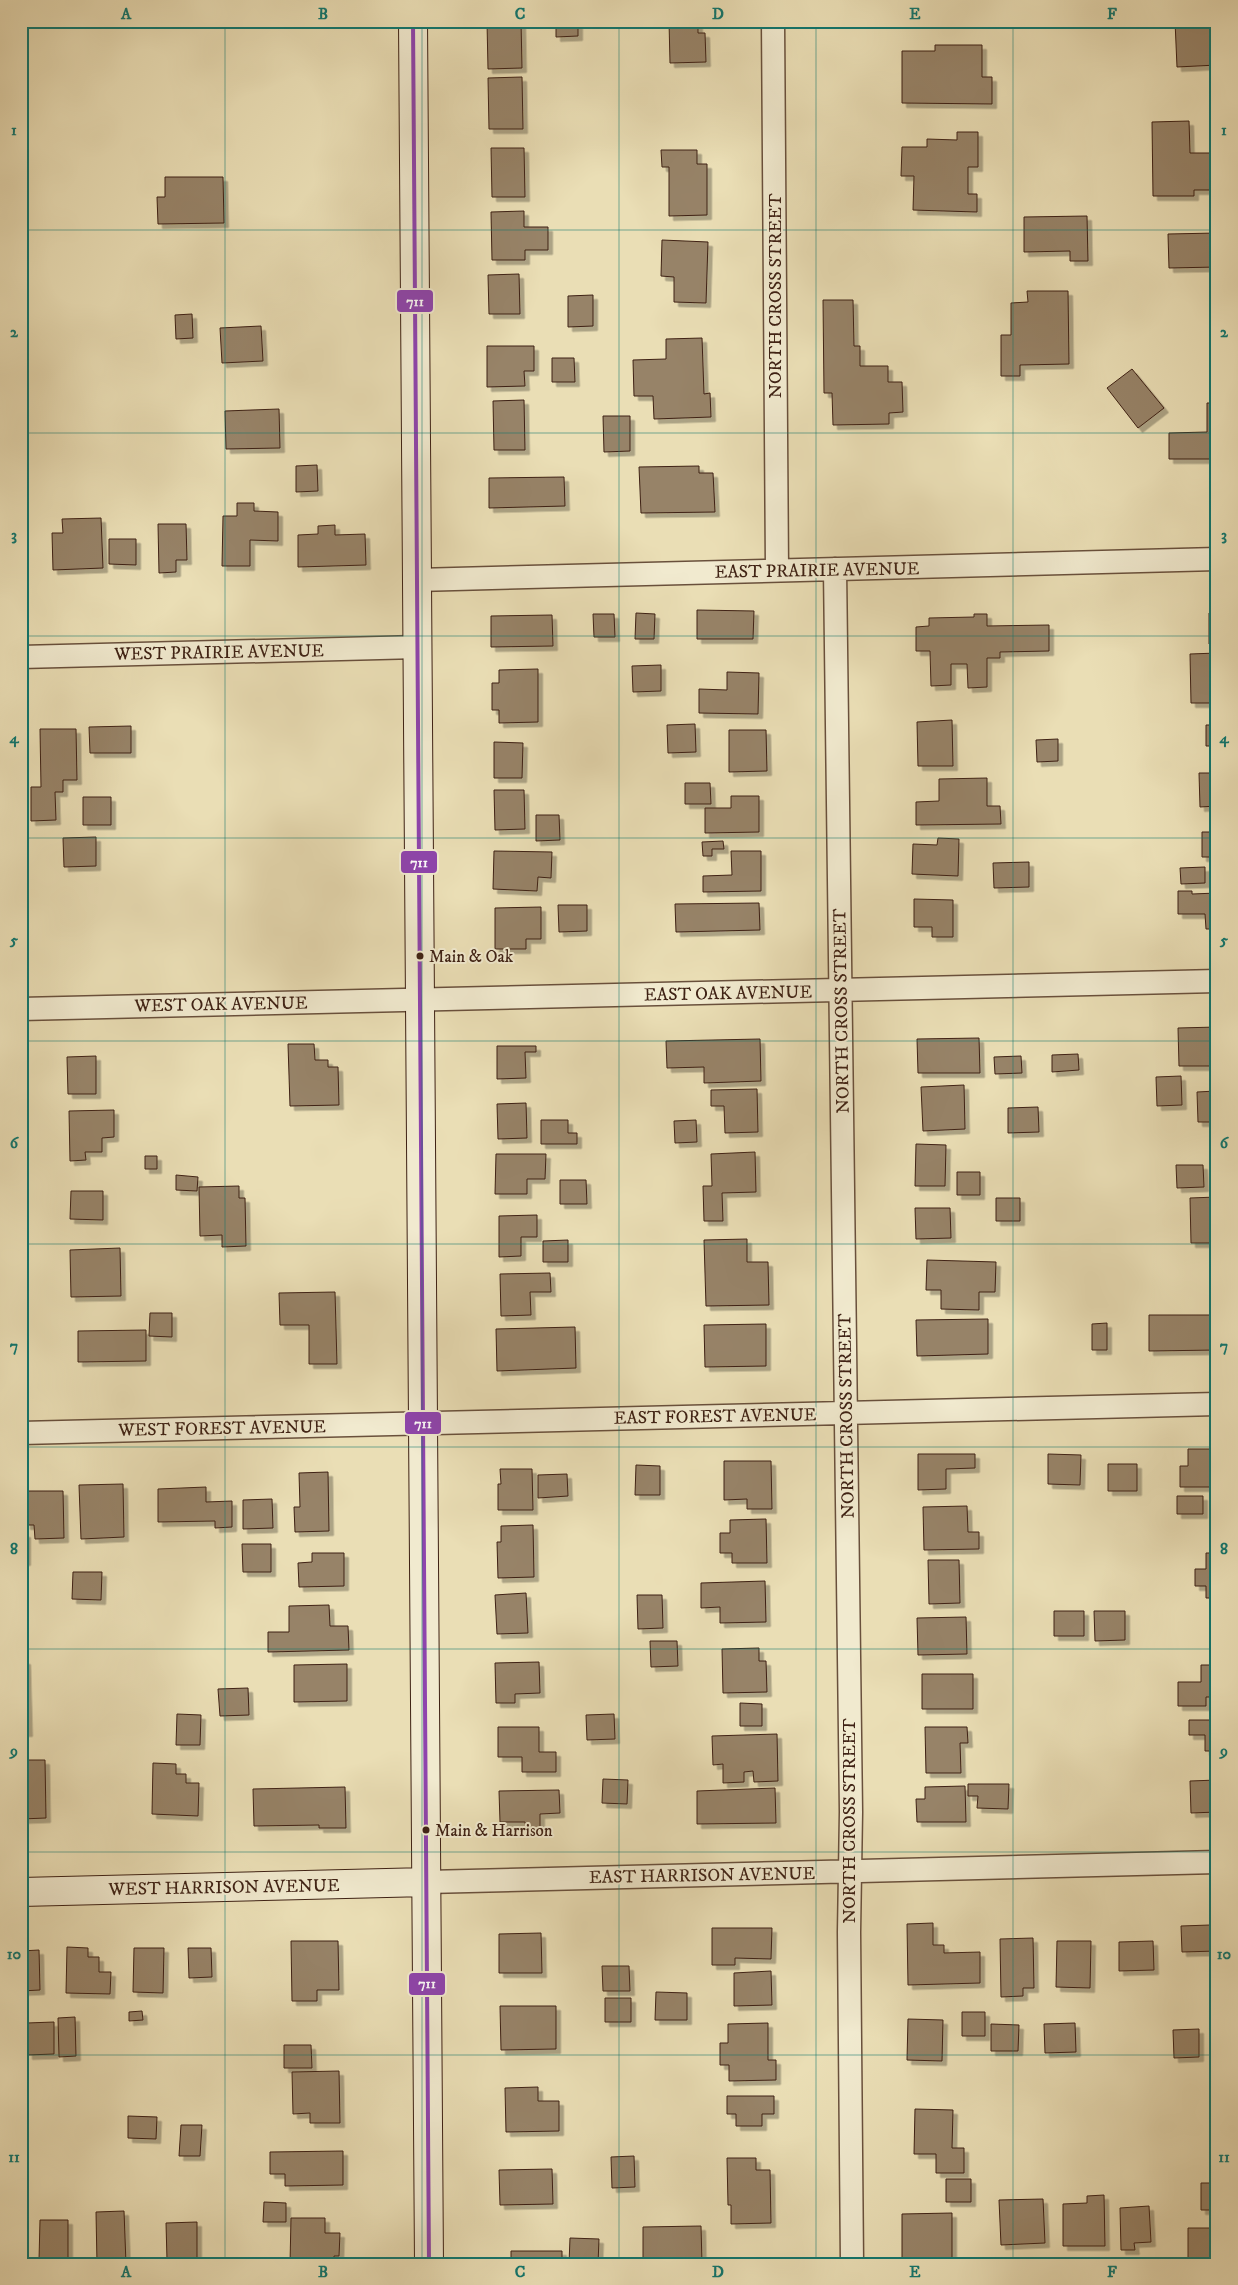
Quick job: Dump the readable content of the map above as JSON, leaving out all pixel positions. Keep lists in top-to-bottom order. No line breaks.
{"streets":{"street":["NORTH CROSS STREET","EAST PRAIRIE AVENUE","WEST PRAIRIE AVENUE","EAST OAK AVENUE","WEST OAK AVENUE","EAST FOREST AVENUE","WEST FOREST AVENUE","EAST HARRISON AVENUE","WEST HARRISON AVENUE"]},"crossings":[["NORTH CROSS STREET","EAST PRAIRIE AVENUE"],["NORTH CROSS STREET","EAST OAK AVENUE"],["NORTH CROSS STREET","EAST FOREST AVENUE"],["NORTH CROSS STREET","EAST HARRISON AVENUE"],["EAST OAK AVENUE","WEST OAK AVENUE"],["EAST FOREST AVENUE","WEST FOREST AVENUE"],["EAST HARRISON AVENUE","WEST HARRISON AVENUE"]],"places":["Main & Oak","Main & Harrison"],"lines":["transit line 711"],"grid":{"columns":["A","B","C","D","E","F"],"rows":["1","2","3","4","5","6","7","8","9","10","11"]}}
